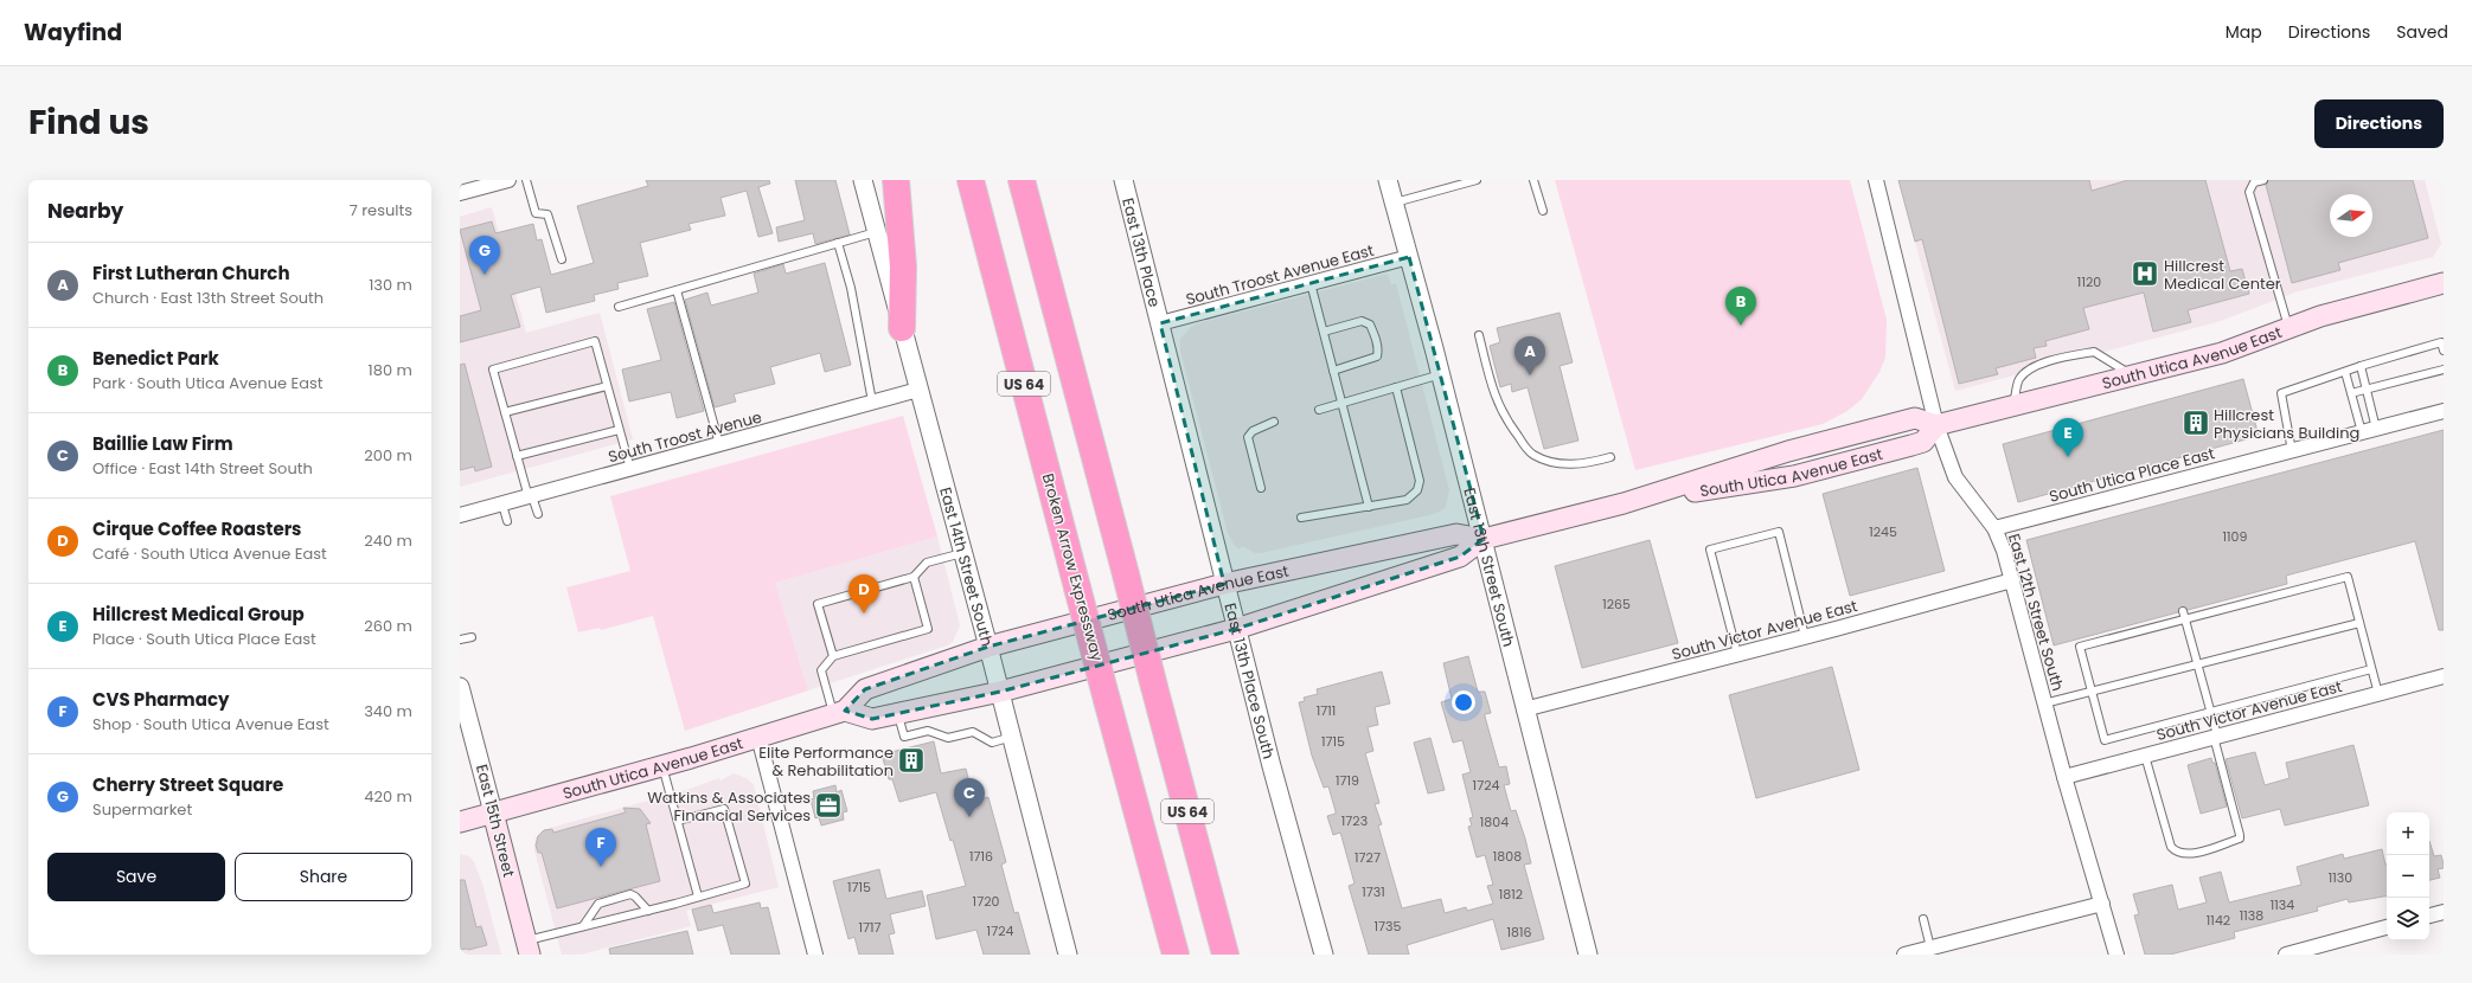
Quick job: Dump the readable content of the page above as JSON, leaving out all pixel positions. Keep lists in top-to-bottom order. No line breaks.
{"streets":{"highway":["US 64","Broken Arrow Expressway"],"main road":["South Utica Avenue East","East 15th Street"],"street":["East 13th Place","South Troost Avenue East","South Troost Avenue","South Utica Place East","East 14th Street South","East 13th Street South","East 12th Street South","South Victor Avenue East","East 13th Place South"]},"crossings":[["East 13th Place","South Troost Avenue East"],["East 13th Place","East 13th Place South"],["South Troost Avenue East","East 13th Street South"],["South Troost Avenue East","East 13th Place South"],["South Utica Avenue East","East 14th Street South"],["South Utica Avenue East","East 13th Street South"],["South Utica Avenue East","East 12th Street South"],["South Utica Avenue East","East 13th Place South"],["South Utica Avenue East","East 15th Street"],["South Troost Avenue","East 14th Street South"],["South Utica Place East","East 12th Street South"],["East 13th Street South","South Victor Avenue East"],["East 12th Street South","South Victor Avenue East"]],"places":{"hospital":["Hillcrest Medical Center"],"building":["Hillcrest Physicians Building","Elite Performance & Rehabilitation"],"office":["Watkins & Associates Financial Services"]},"house_numbers":["1120","1245","1109","1265","1711","1715","1719","1724","1723","1804","1716","1808","1727","1130","1715","1731","1812","1720","1134","1138","1142","1735","1717","1724","1816"],"north":"right","page":{"header":"Wayfind","nav":["Map","Directions","Saved"],"title":"Find us","buttons":["Directions",["Save","Share"]],"heading":["Nearby","7 results"],"pins":["G","B","A","E","D","C","F"],"list":[{"mark":"A","name":"First Lutheran Church","note":"Church · East 13th Street South","value":"130 m"},{"mark":"B","name":"Benedict Park","note":"Park · South Utica Avenue East","value":"180 m"},{"mark":"C","name":"Baillie Law Firm","note":"Office · East 14th Street South","value":"200 m"},{"mark":"D","name":"Cirque Coffee Roasters","note":"Café · South Utica Avenue East","value":"240 m"},{"mark":"E","name":"Hillcrest Medical Group","note":"Place · South Utica Place East","value":"260 m"},{"mark":"F","name":"CVS Pharmacy","note":"Shop · South Utica Avenue East","value":"340 m"},{"mark":"G","name":"Cherry Street Square","note":"Supermarket","value":"420 m"}],"map_buttons":["+","−"]}}
